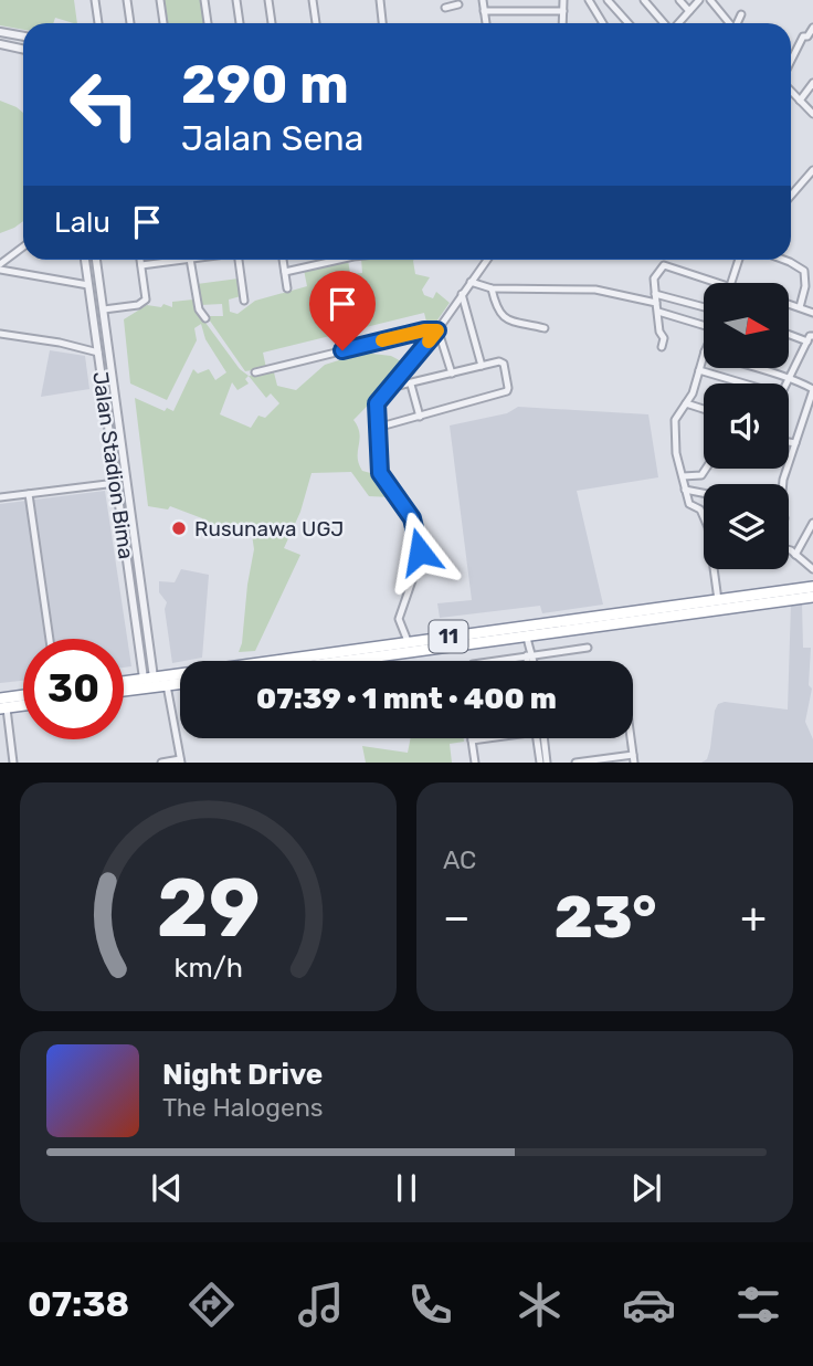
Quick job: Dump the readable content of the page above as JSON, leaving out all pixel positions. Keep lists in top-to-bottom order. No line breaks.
{"streets":{"highway":["11"],"street":["Jalan Stadion Bima"]},"crossings":[["Jalan Stadion Bima","11"]],"places":["Rusunawa UGJ"],"north":"right","page":{"turn":["290 m","Jalan Sena"],"then":"Lalu","limit":"30","trip":"07:39 · 1 mnt · 400 m","tile":"AC","heat":["−","23°","+"],"song":["Night Drive","The Halogens"],"tabs":"07:38","gauge":["29","km/h"]}}
